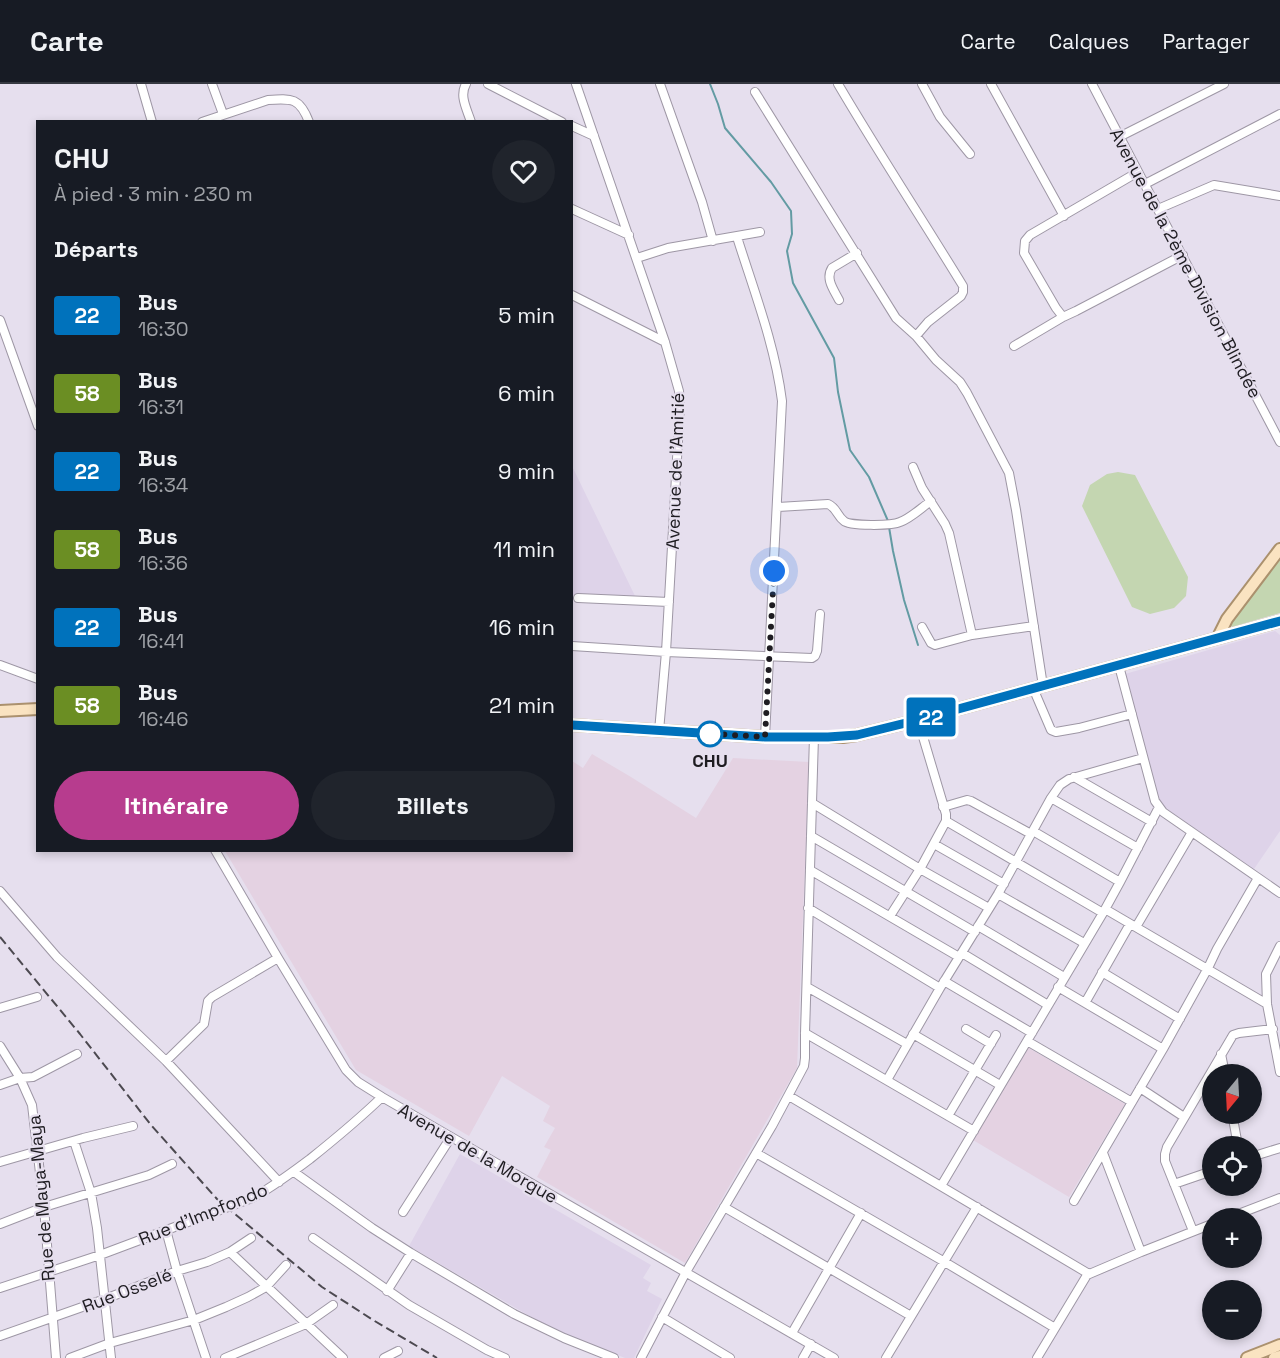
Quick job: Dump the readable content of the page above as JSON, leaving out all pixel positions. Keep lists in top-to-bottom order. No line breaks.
{"streets":{"street":["Avenue de la 2ème Division Blindée","Avenue de l'Amitié","Avenue de la Morgue","Rue de Maya-Maya","Rue d'Impfondo","Rue Osselé"]},"crossings":[["Avenue de la Morgue","Rue d'Impfondo"],["Rue de Maya-Maya","Rue d'Impfondo"],["Rue de Maya-Maya","Rue Osselé"]],"places":["CHU"],"lines":["bus line 22"],"north":"bottom","page":{"header":"Carte","nav":["Carte","Calques","Partager"],"on_map":"22","heading":[["CHU","À pied · 3 min · 230 m"],"Départs"],"list":[{"mark":"22","name":"Bus","note":"16:30","value":"5 min"},{"mark":"58","name":"Bus","note":"16:31","value":"6 min"},{"mark":"22","name":"Bus","note":"16:34","value":"9 min"},{"mark":"58","name":"Bus","note":"16:36","value":"11 min"},{"mark":"22","name":"Bus","note":"16:41","value":"16 min"},{"mark":"58","name":"Bus","note":"16:46","value":"21 min"}],"buttons":["Itinéraire","Billets"],"map_buttons":["+","−"]}}
